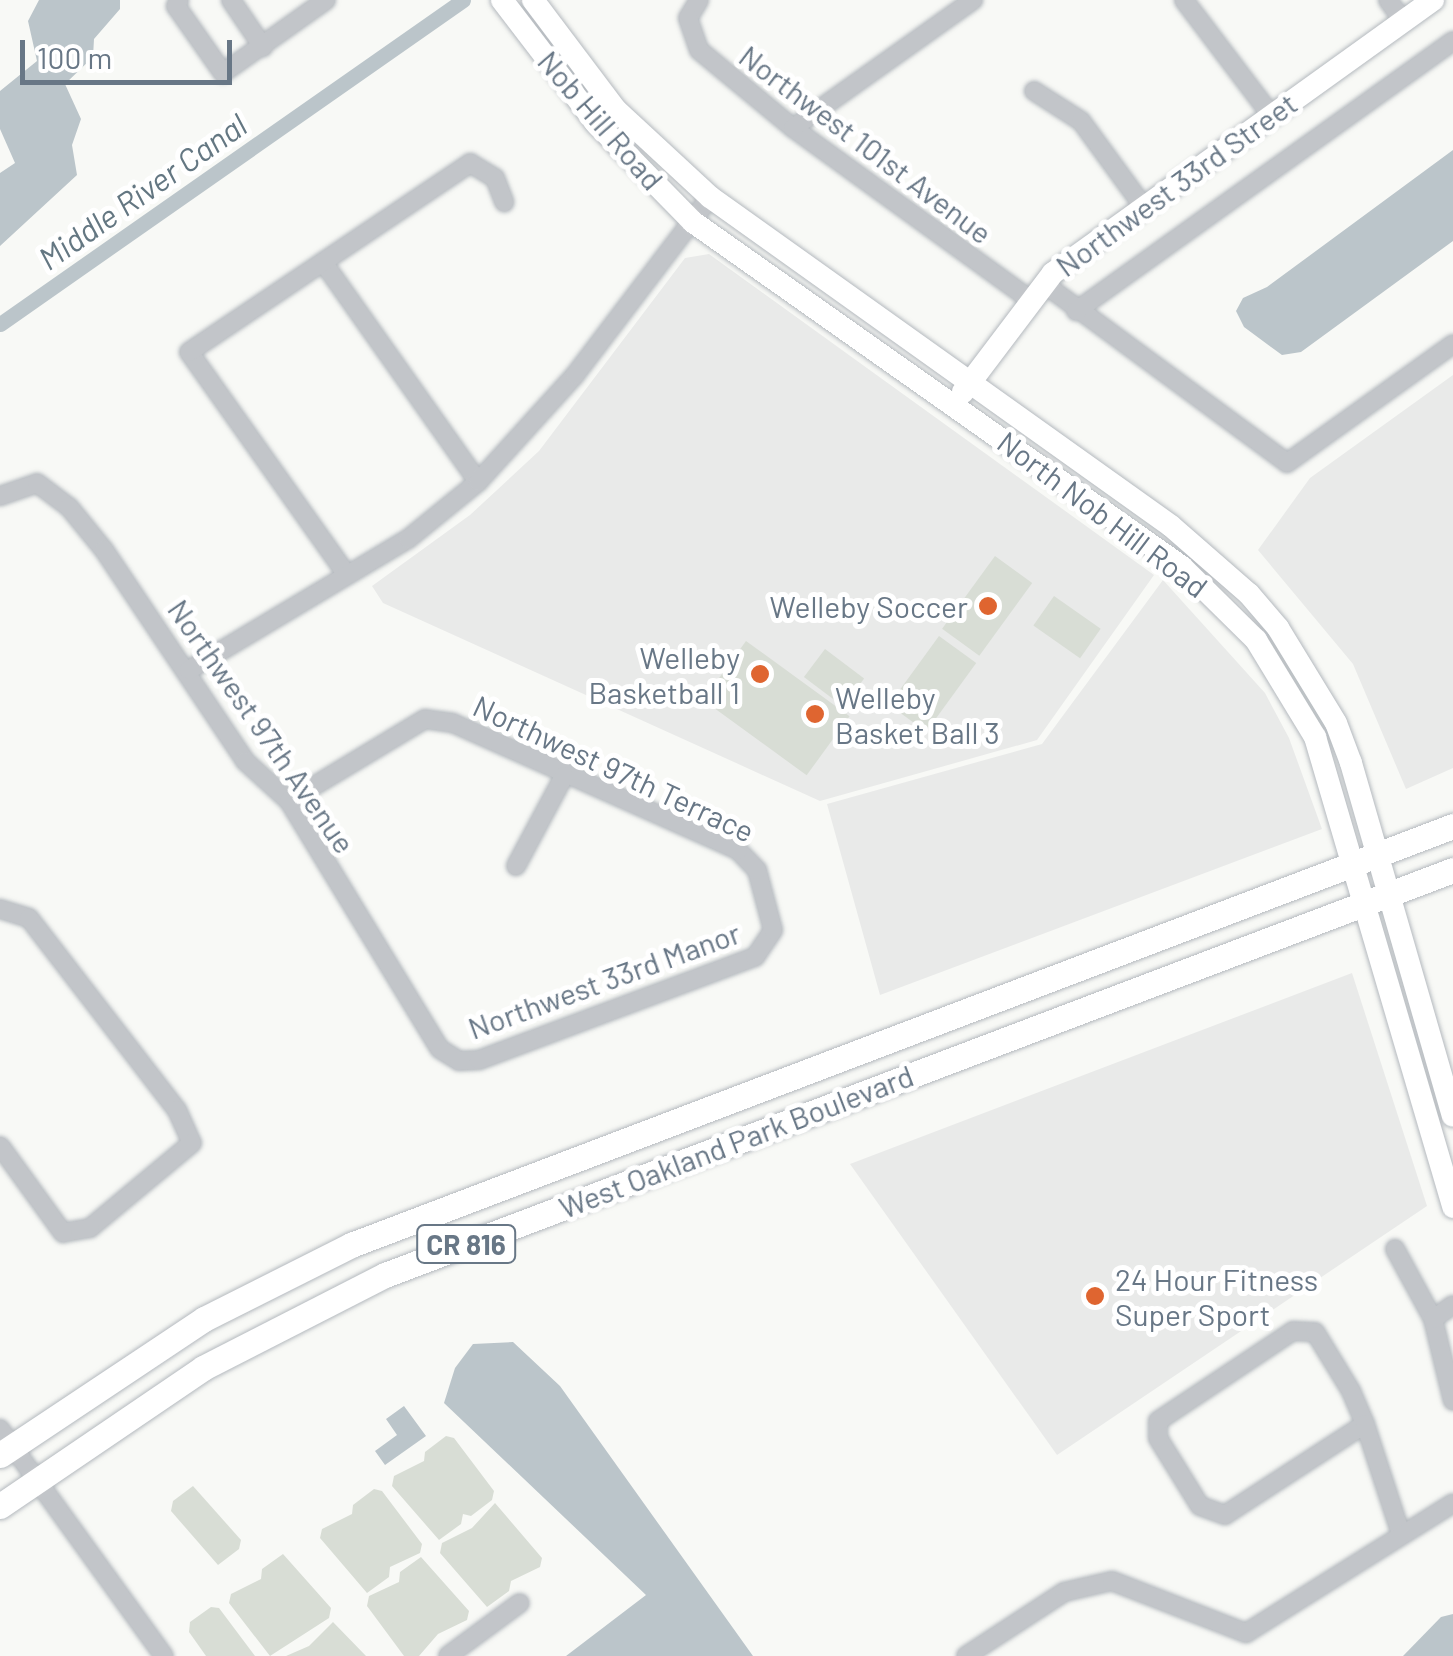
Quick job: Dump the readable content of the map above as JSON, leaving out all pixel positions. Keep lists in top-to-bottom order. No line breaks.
{"streets":{"main road":["Nob Hill Road","Northwest 33rd Street","North Nob Hill Road","West Oakland Park Boulevard","CR 816"],"street":["Northwest 101st Avenue","Northwest 97th Avenue","Northwest 97th Terrace","Northwest 33rd Manor"]},"crossings":[["Nob Hill Road","North Nob Hill Road"],["Northwest 101st Avenue","Northwest 33rd Street"],["Northwest 33rd Street","North Nob Hill Road"],["North Nob Hill Road","West Oakland Park Boulevard"],["Northwest 97th Avenue","Northwest 97th Terrace"],["Northwest 97th Avenue","Northwest 33rd Manor"],["Northwest 97th Terrace","Northwest 33rd Manor"]],"water":["Middle River Canal"],"places":["Welleby Soccer","Welleby Basketball 1","Welleby Basket Ball 3","24 Hour Fitness Super Sport"],"scale_bar":"100 m"}
